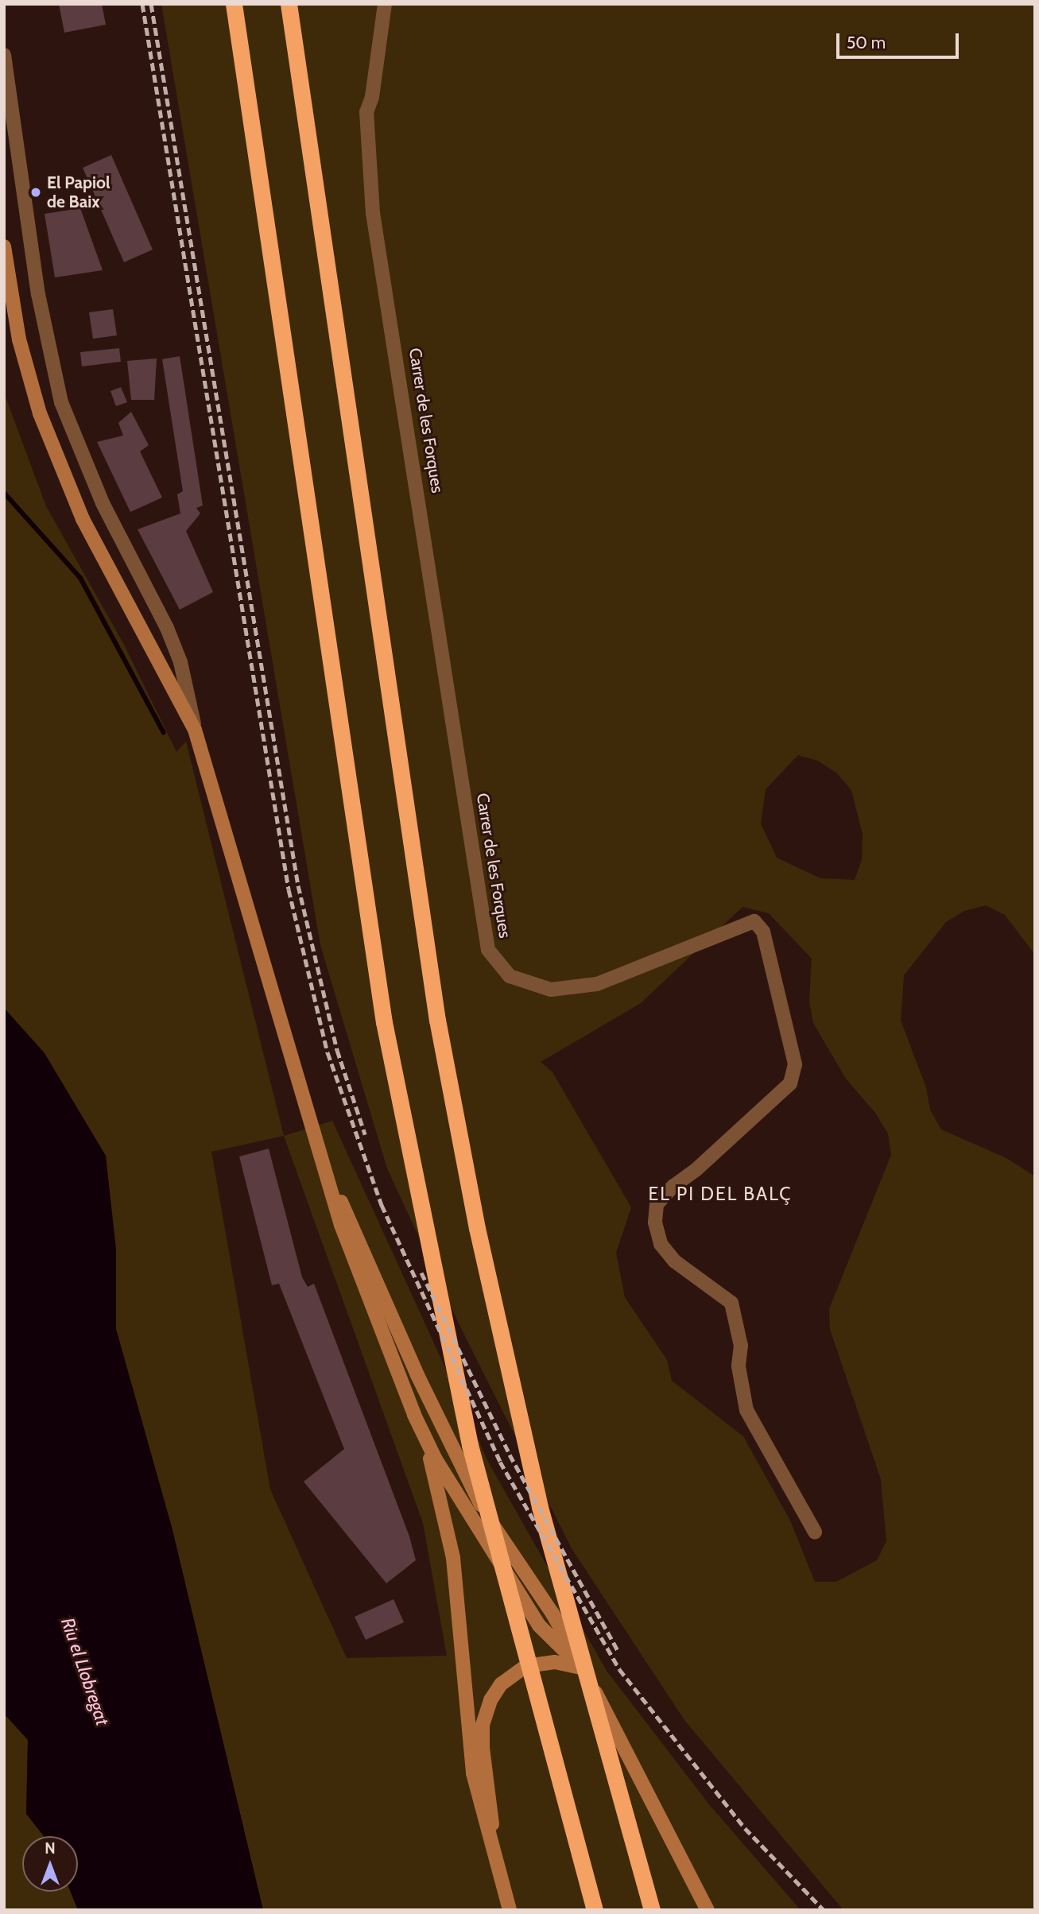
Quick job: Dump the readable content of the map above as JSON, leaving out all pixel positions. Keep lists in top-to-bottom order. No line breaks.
{"streets":{"street":["Carrer de les Forques"]},"districts":["EL PI DEL BALÇ"],"water":["Riu el Llobregat"],"places":["El Papiol de Baix"],"scale_bar":"50 m","north":"top"}
